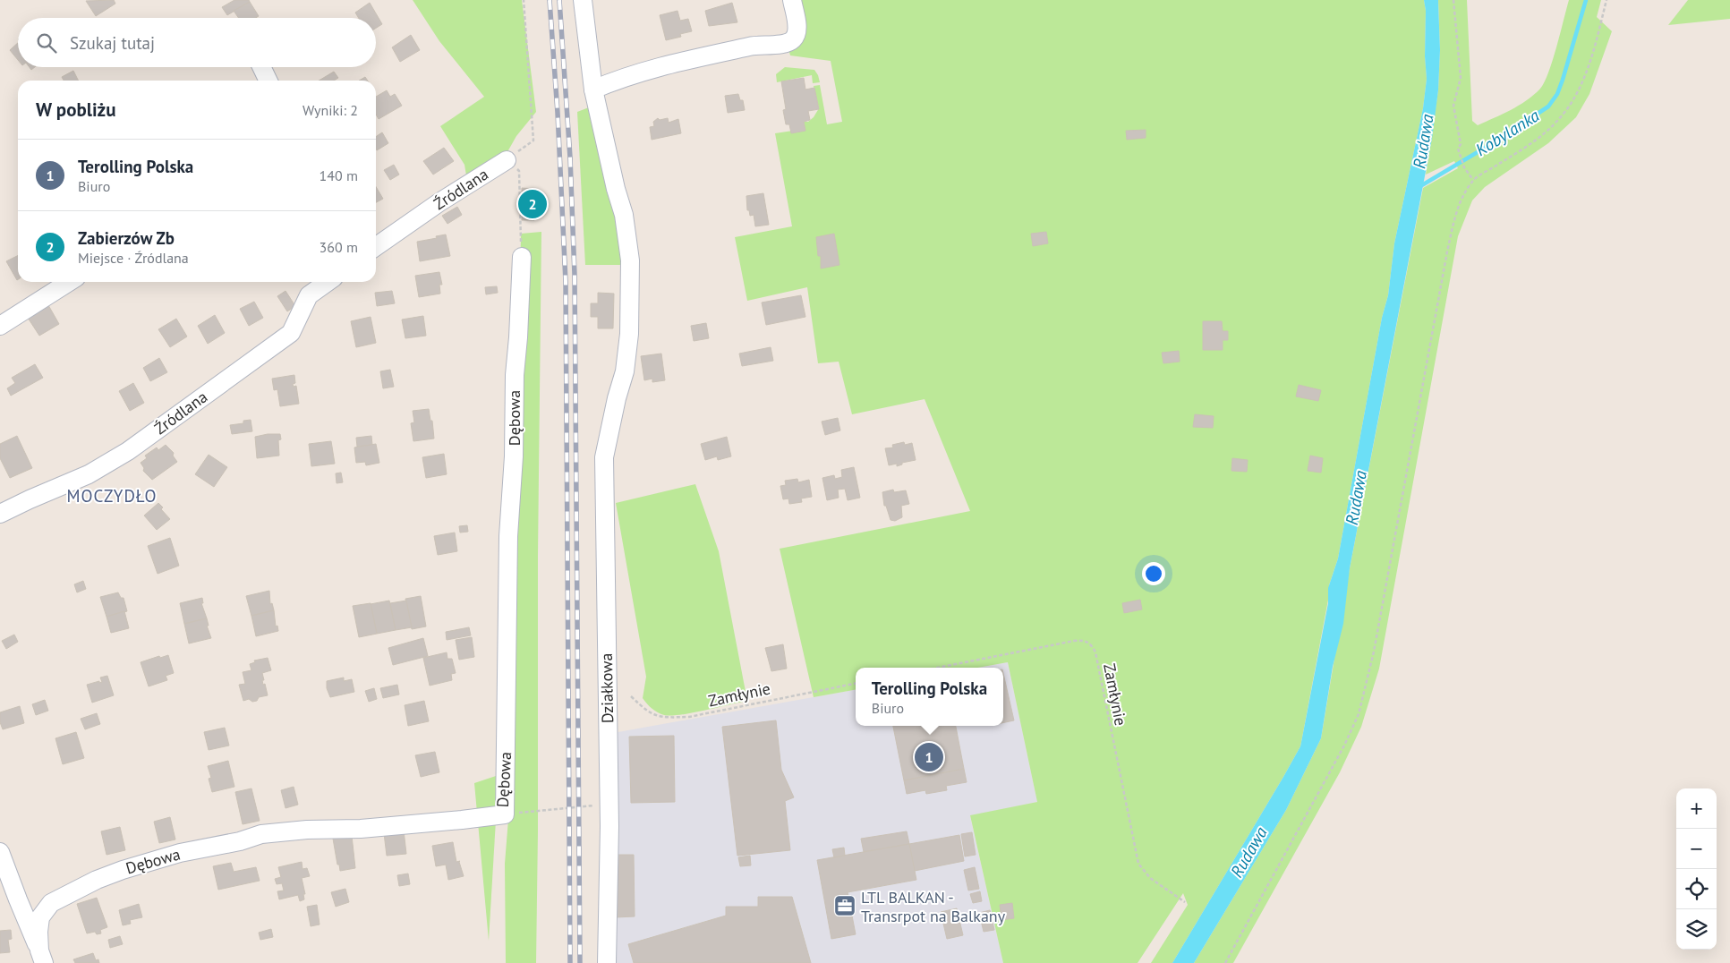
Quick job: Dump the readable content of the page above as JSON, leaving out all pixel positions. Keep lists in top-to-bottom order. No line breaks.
{"streets":{"street":["Źródlana","Dębowa","Działkowa"],"path":["Zamłynie"]},"districts":["MOCZYDŁO"],"water":["Kobylanka","Rudawa"],"places":{"office":["LTL BALKAN - Transrpot na Balkany"]},"page":{"search":"Szukaj tutaj","heading":["W pobliżu","Wyniki: 2"],"list":[{"mark":"1","name":"Terolling Polska","note":"Biuro","value":"140 m"},{"mark":"2","name":"Zabierzów Zb","note":"Miejsce · Źródlana","value":"360 m"}],"pins":["2","1"],"popup":["Terolling Polska","Biuro"],"map_buttons":["+","−"]}}
